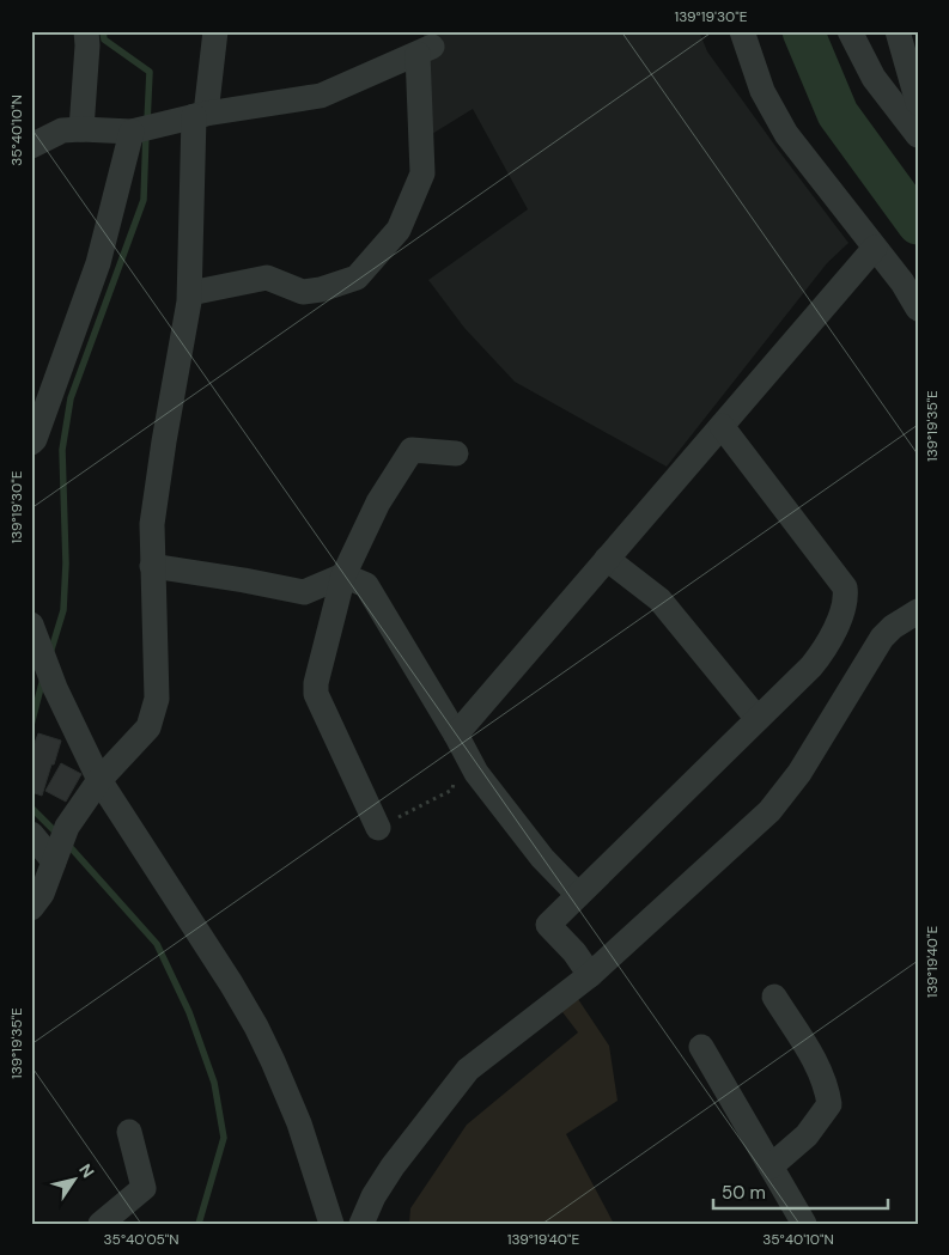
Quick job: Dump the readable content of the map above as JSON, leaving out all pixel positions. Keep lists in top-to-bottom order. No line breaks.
{"scale_bar":"50 m","north":"top right","coordinates":["139°19'30\"E","35°40'10\"N","139°19'35\"E","139°19'40\"E","35°40'05\"N"]}
